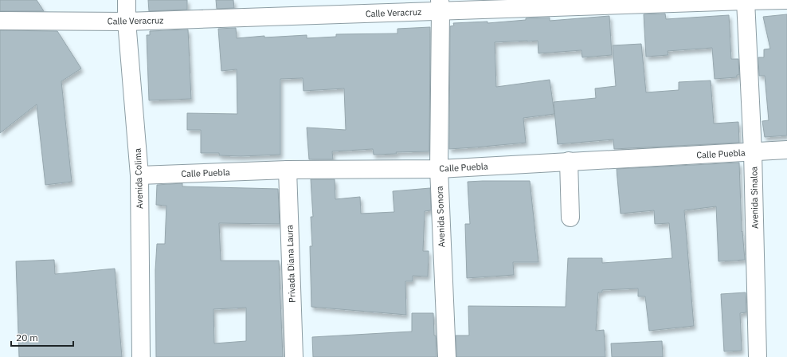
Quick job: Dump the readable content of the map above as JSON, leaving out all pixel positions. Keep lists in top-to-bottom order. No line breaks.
{"streets":{"street":["Calle Veracruz","Calle Puebla","Avenida Colima","Avenida Sinaloa","Avenida Sonora","Privada Diana Laura"]},"crossings":[["Calle Veracruz","Avenida Colima"],["Calle Veracruz","Avenida Sinaloa"],["Calle Veracruz","Avenida Sonora"],["Calle Puebla","Avenida Colima"],["Calle Puebla","Avenida Sinaloa"],["Calle Puebla","Avenida Sonora"],["Calle Puebla","Privada Diana Laura"]],"scale_bar":"20 m"}
